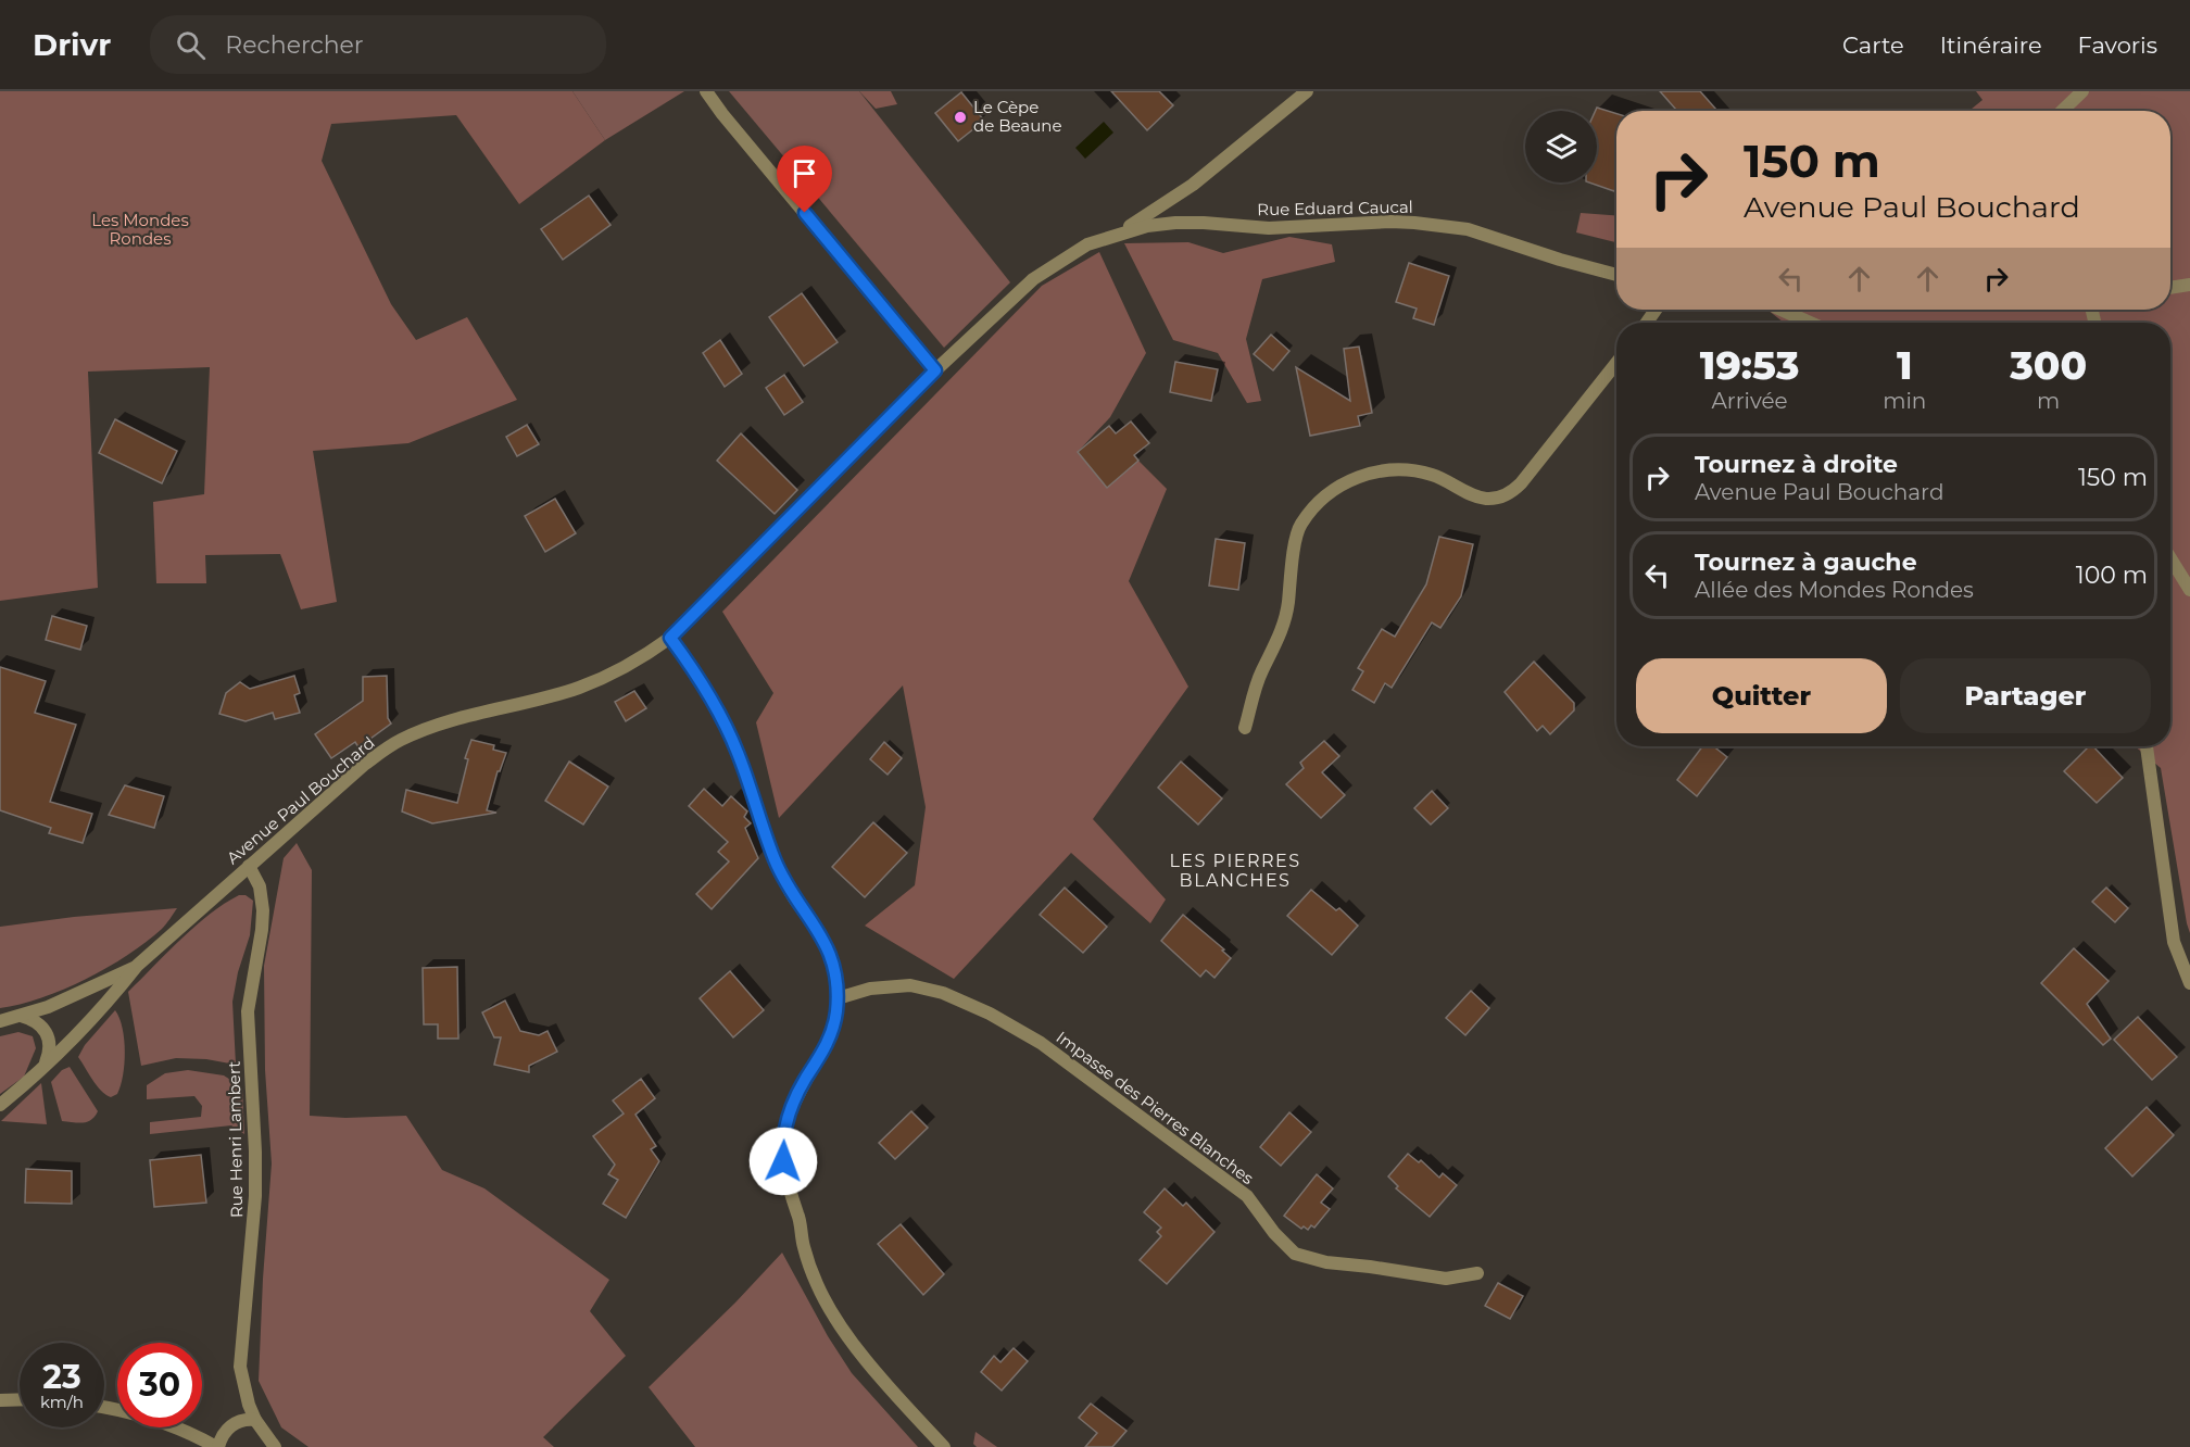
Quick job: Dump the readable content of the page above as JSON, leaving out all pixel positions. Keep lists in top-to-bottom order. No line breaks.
{"streets":{"street":["Rue Eduard Caucal","Avenue Paul Bouchard","Impasse des Pierres Blanches","Rue Henri Lambert"]},"crossings":[["Rue Eduard Caucal","Avenue Paul Bouchard"],["Avenue Paul Bouchard","Rue Henri Lambert"]],"districts":["LES PIERRES BLANCHES"],"parks":["Les Mondes Rondes"],"places":["Le Cèpe de Beaune"],"page":{"header":"Drivr","search":"Rechercher","nav":["Carte","Itinéraire","Favoris"],"turn":["150 m","Avenue Paul Bouchard"],"eta":["19:53","Arrivée","1","min","300","m"],"list":[{"name":"Tournez à droite","note":"Avenue Paul Bouchard","value":"150 m"},{"name":"Tournez à gauche","note":"Allée des Mondes Rondes","value":"100 m"}],"buttons":["Quitter","Partager"],"speed":"23 km/h","limit":"30"}}
